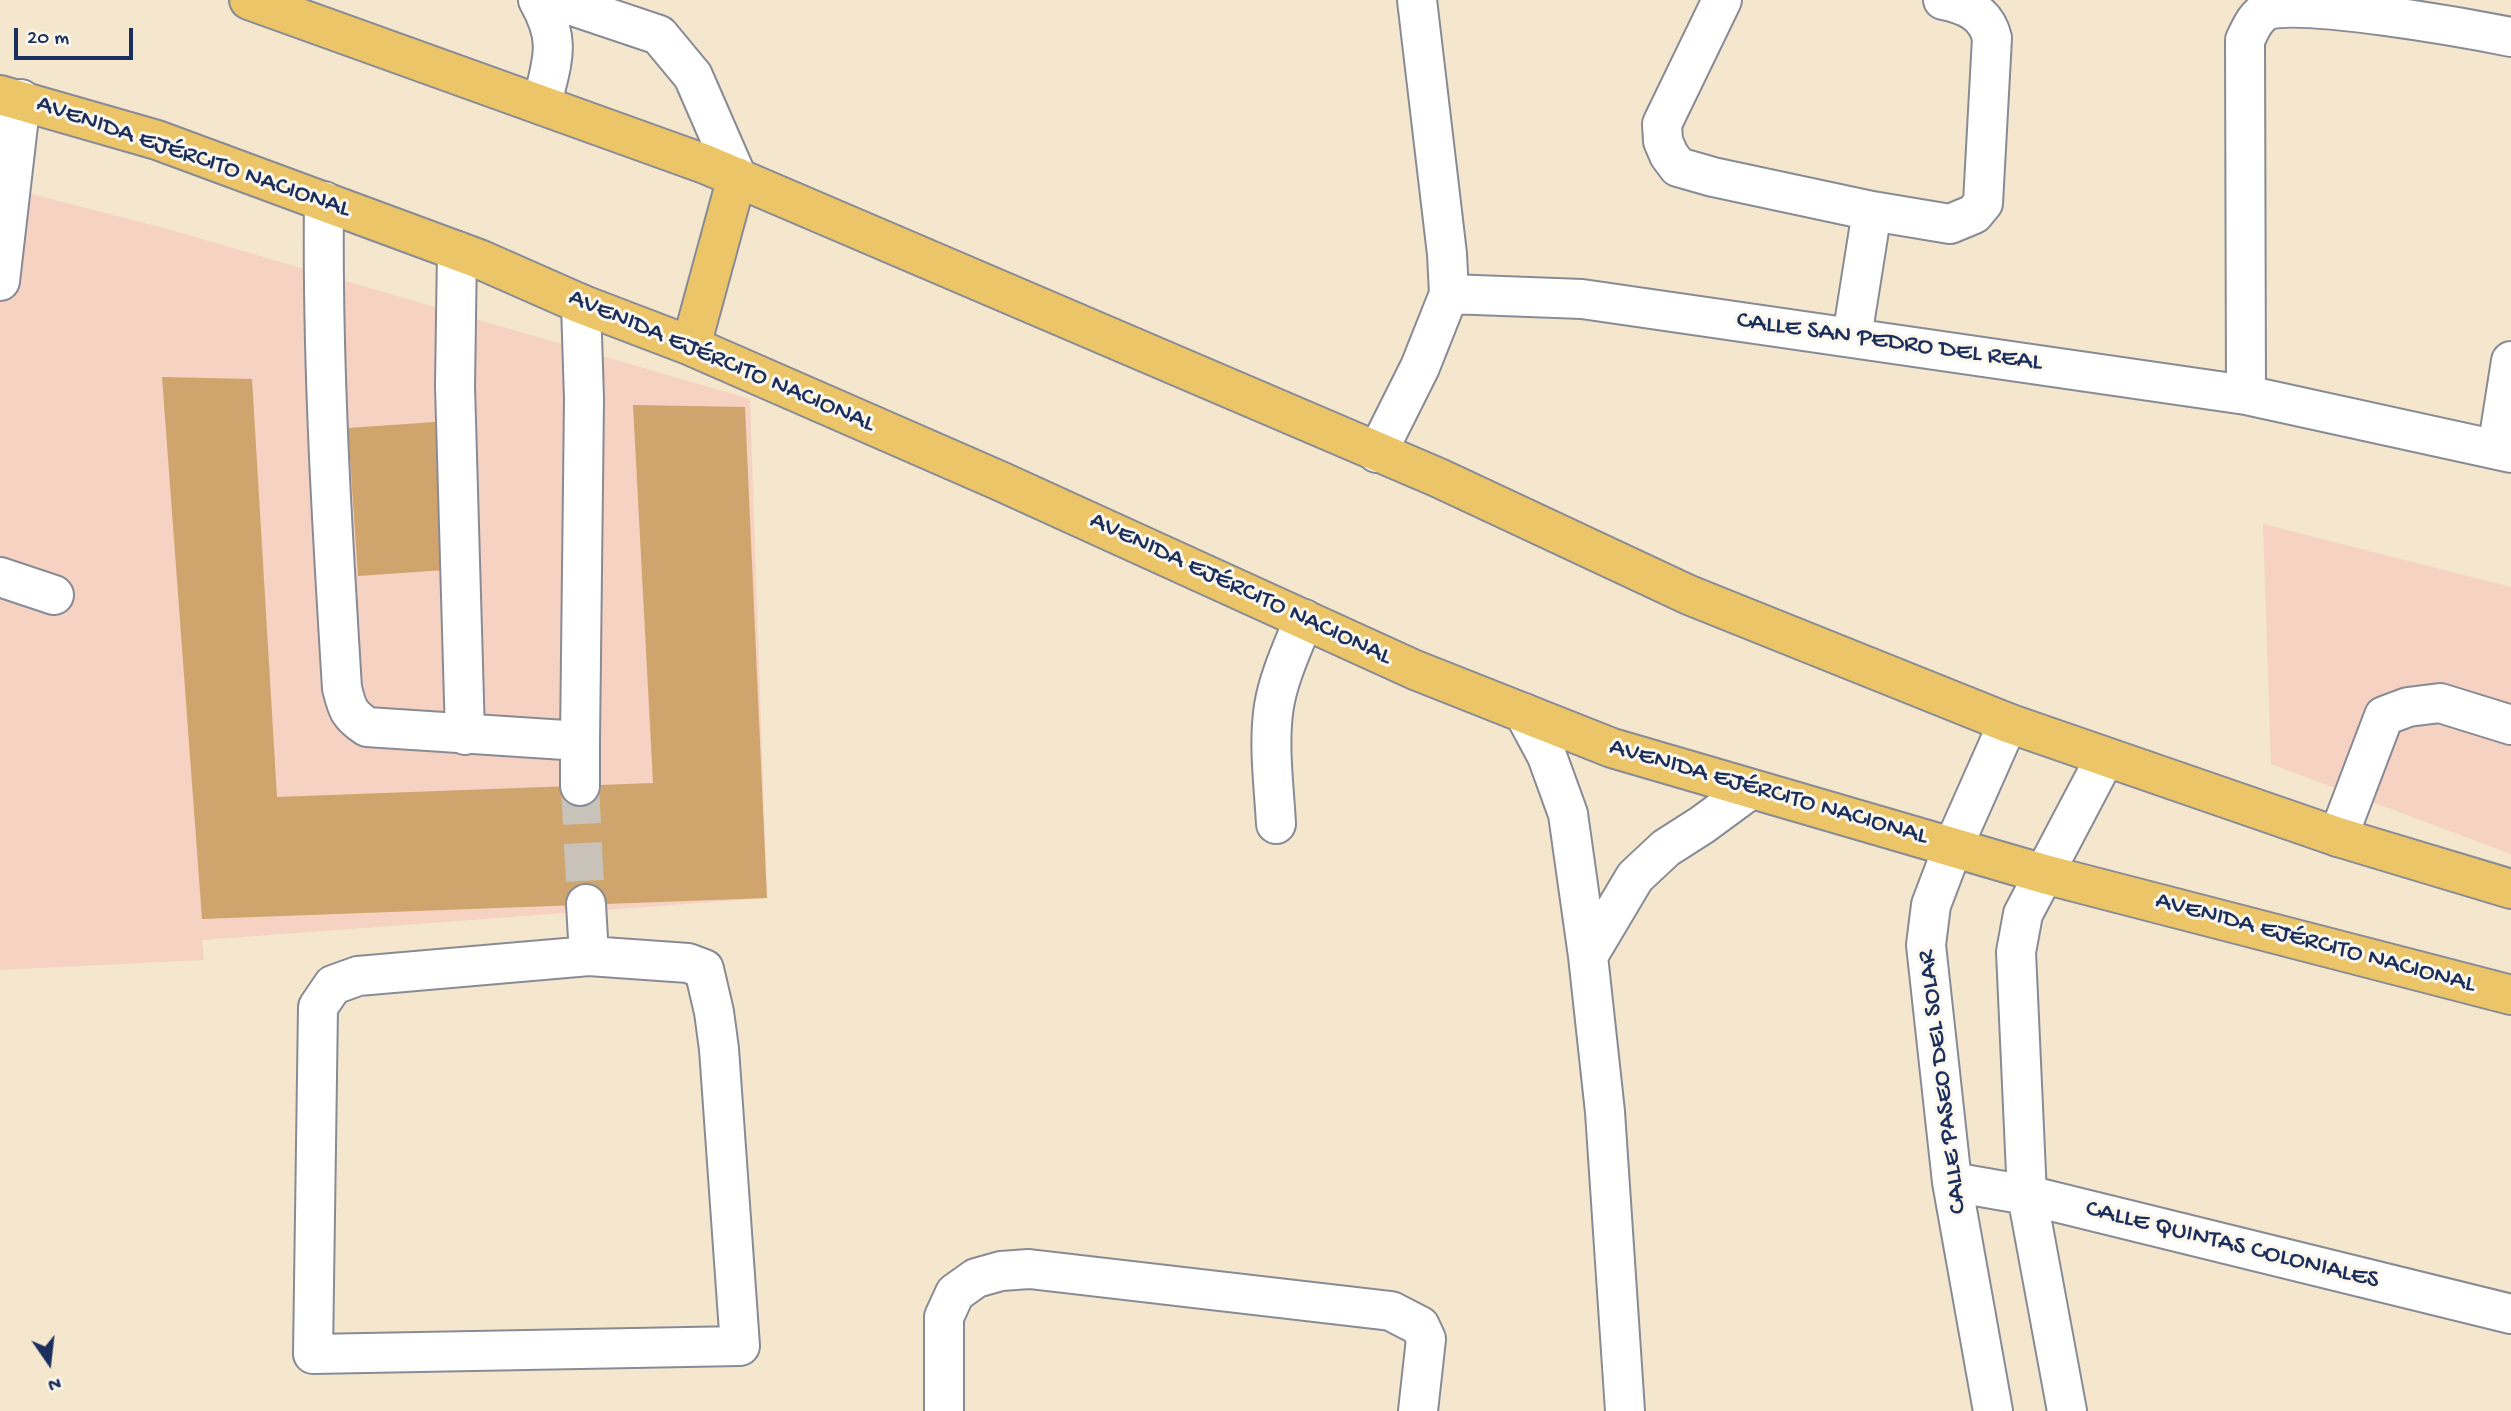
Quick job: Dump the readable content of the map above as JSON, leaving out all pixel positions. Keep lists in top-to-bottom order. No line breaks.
{"streets":{"main road":["AVENIDA EJÉRCITO NACIONAL"],"street":["CALLE SAN PEDRO DEL REAL","CALLE PASEO DEL SOLAR","CALLE QUINTAS COLONIALES"]},"crossings":[["AVENIDA EJÉRCITO NACIONAL","CALLE PASEO DEL SOLAR"],["CALLE PASEO DEL SOLAR","CALLE QUINTAS COLONIALES"]],"scale_bar":"20 m","north":"bottom"}
